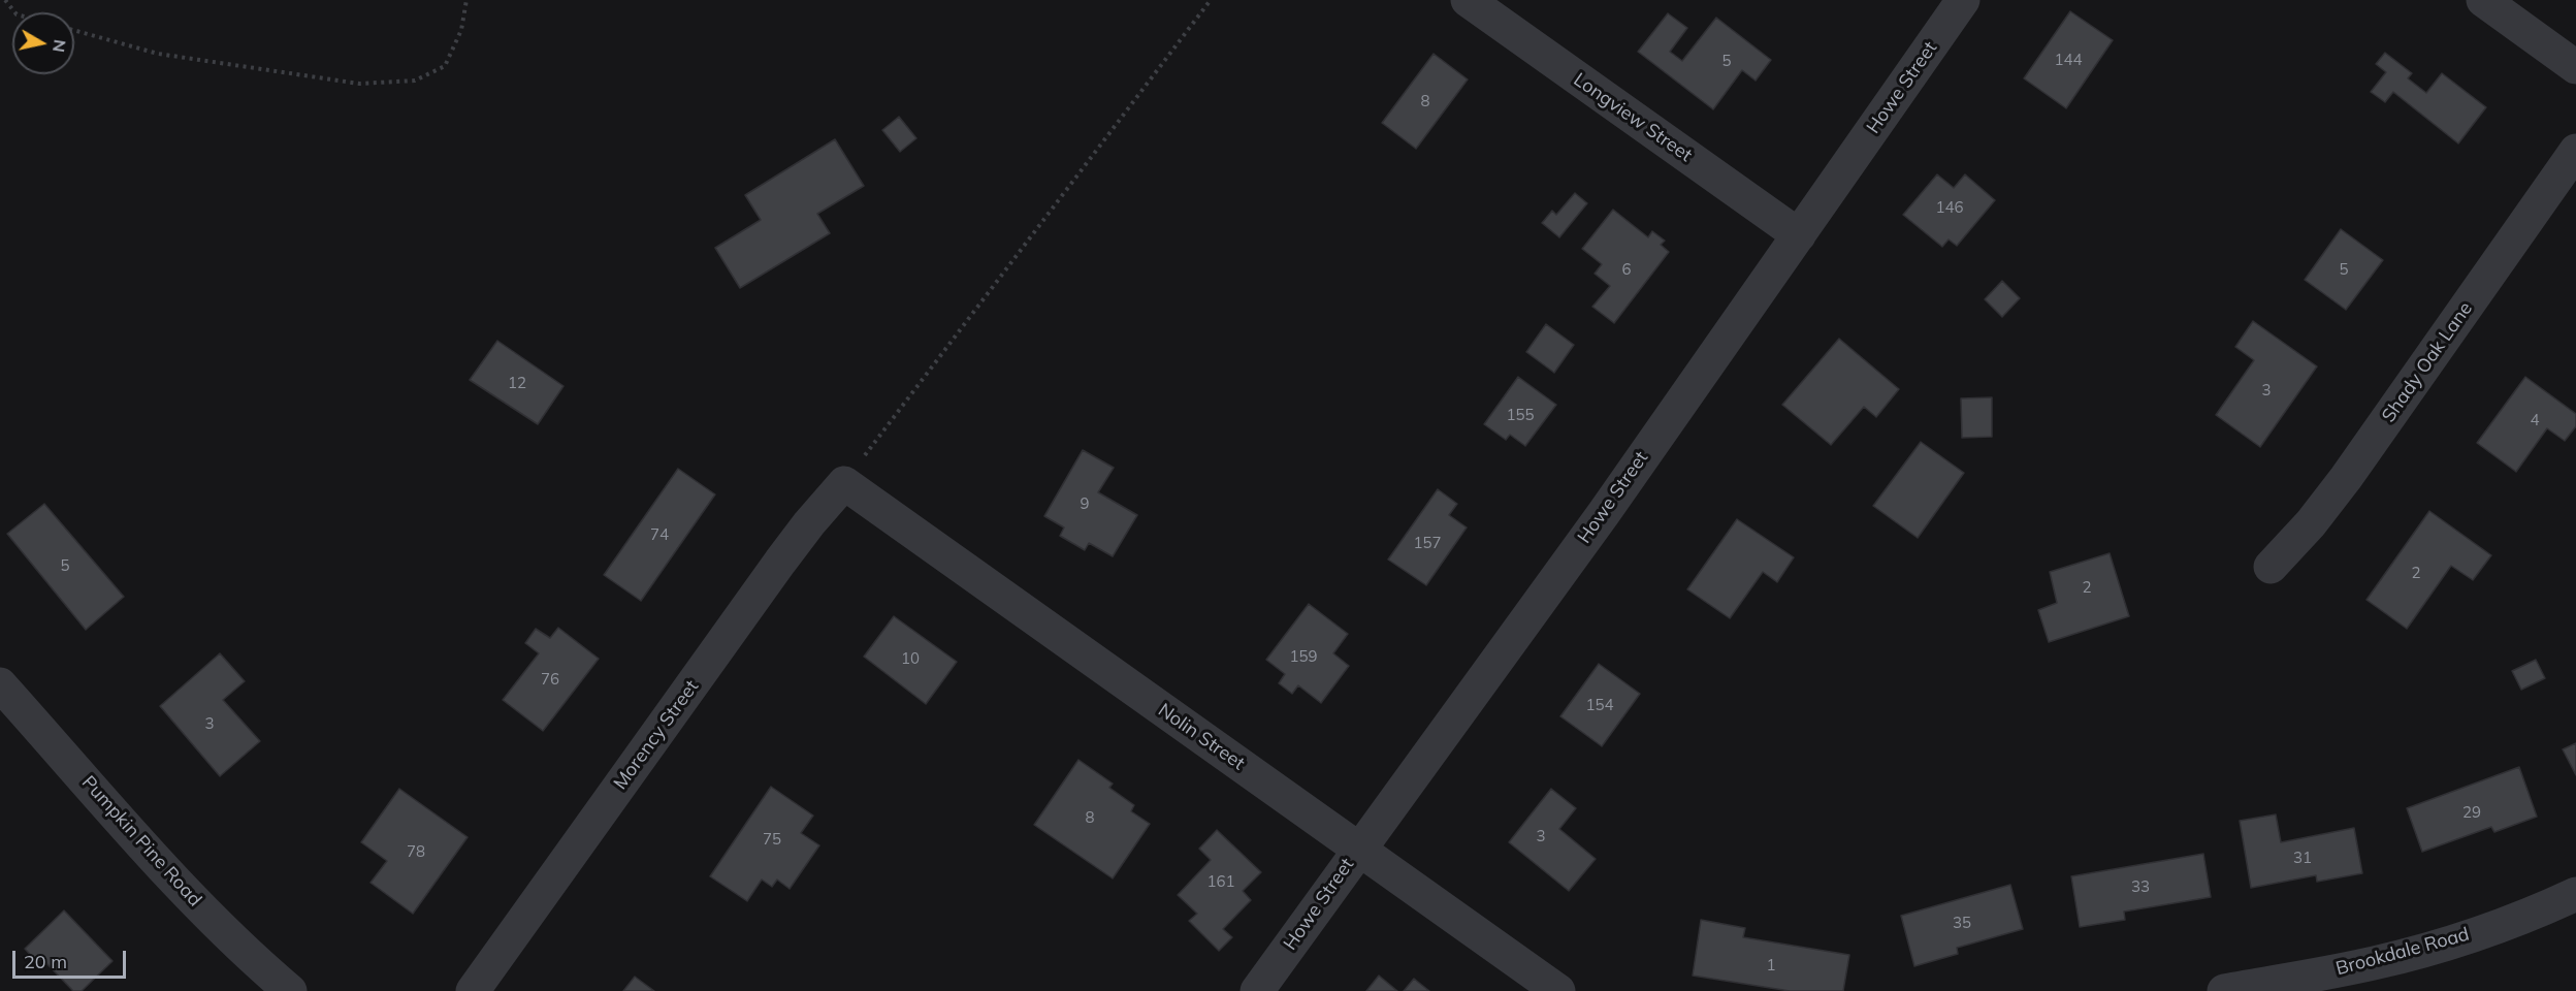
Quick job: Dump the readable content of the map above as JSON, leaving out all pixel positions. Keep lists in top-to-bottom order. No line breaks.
{"streets":{"street":["Howe Street","Longview Street","Shady Oak Lane","Morency Street","Nolin Street","Pumpkin Pine Road","Brookdale Road"]},"crossings":[["Howe Street","Longview Street"],["Howe Street","Nolin Street"],["Morency Street","Nolin Street"]],"house_numbers":["144","5","8","146","6","5","12","3","155","4","9","74","157","5","2","2","159","10","76","154","3","29","8","3","75","78","31","161","33","35","1"],"scale_bar":"20 m","north":"right"}
